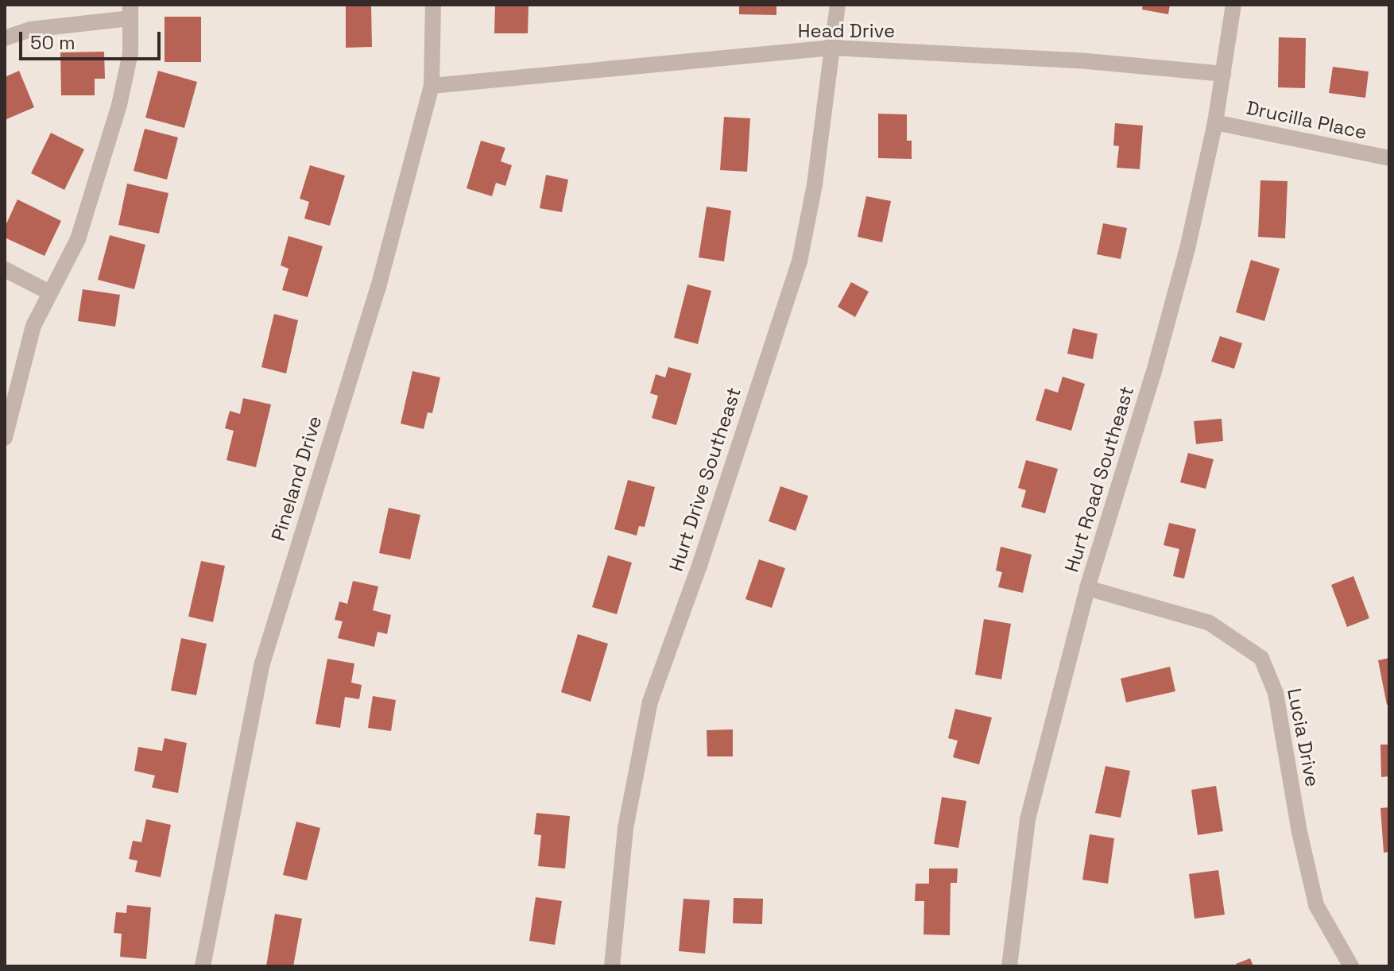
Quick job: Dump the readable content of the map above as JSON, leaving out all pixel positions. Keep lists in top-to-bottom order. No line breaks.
{"streets":{"street":["Head Drive","Drucilla Place","Pineland Drive","Hurt Drive Southeast","Hurt Road Southeast","Lucia Drive"]},"crossings":[["Head Drive","Pineland Drive"],["Head Drive","Hurt Drive Southeast"],["Head Drive","Hurt Road Southeast"],["Drucilla Place","Hurt Road Southeast"],["Hurt Road Southeast","Lucia Drive"]],"scale_bar":"50 m"}
